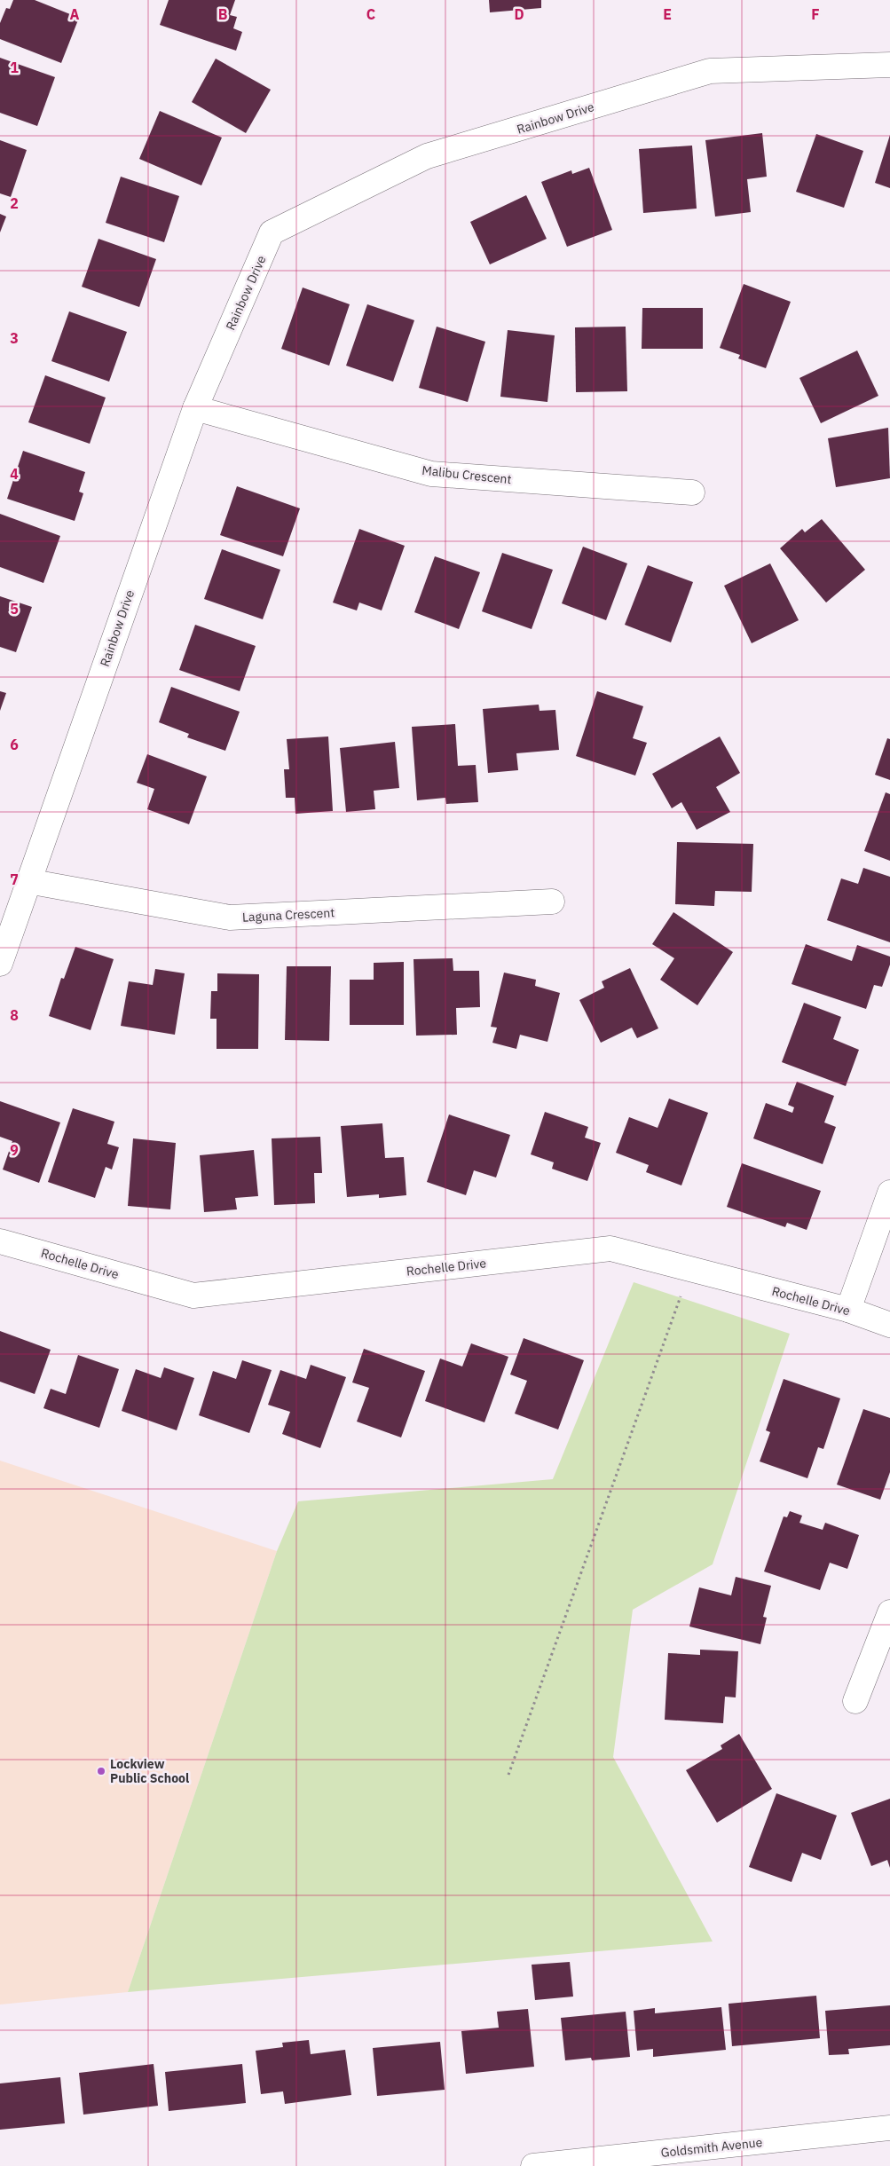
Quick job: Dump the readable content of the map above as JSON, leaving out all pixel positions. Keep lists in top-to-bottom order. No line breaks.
{"streets":{"street":["Rainbow Drive","Malibu Crescent","Laguna Crescent","Rochelle Drive","Goldsmith Avenue"]},"crossings":[["Rainbow Drive","Malibu Crescent"],["Rainbow Drive","Laguna Crescent"]],"places":["Lockview Public School"],"grid":{"columns":["A","B","C","D","E","F"],"rows":["1","2","3","4","5","6","7","8","9"]}}
